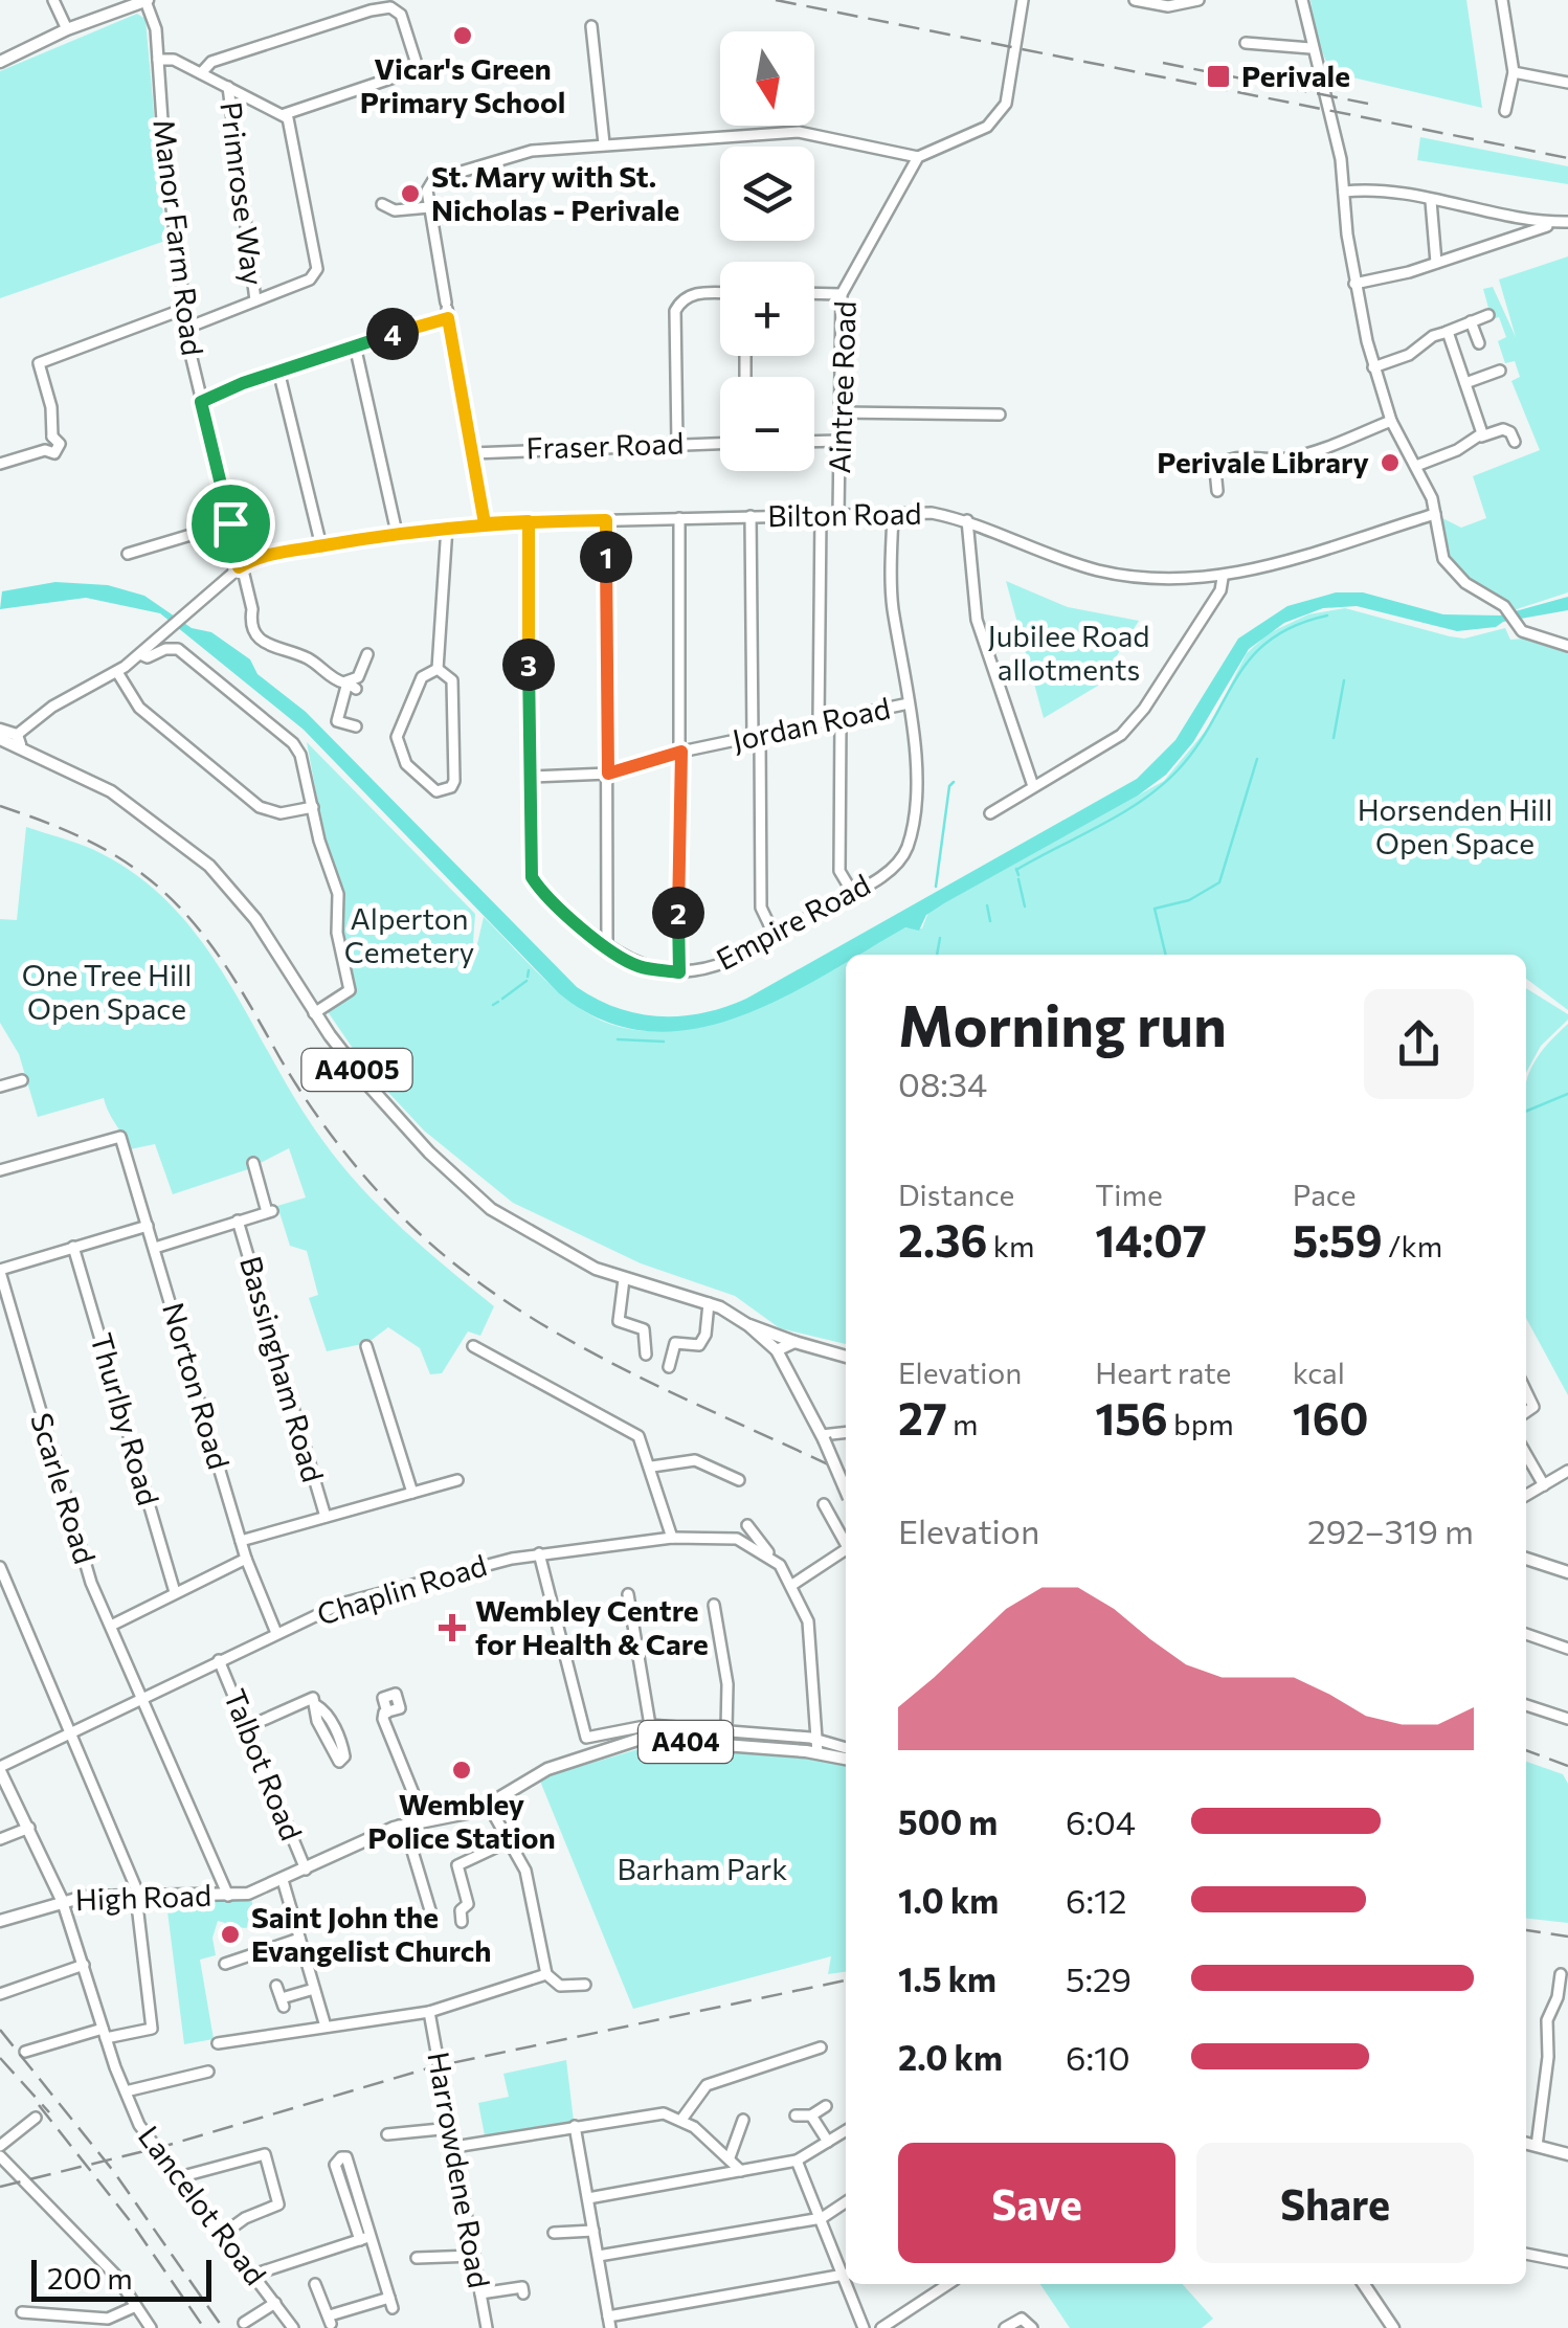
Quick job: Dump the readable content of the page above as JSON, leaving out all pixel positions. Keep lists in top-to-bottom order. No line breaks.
{"streets":{"main road":["A4005","A404","High Road"],"street":["Primrose Way","Manor Farm Road","Aintree Road","Fraser Road","Bilton Road","Jordan Road","Empire Road","Bassingham Road","Norton Road","Thurlby Road","Scarle Road","Chaplin Road","Talbot Road","Harrowdene Road","Lancelot Road"]},"crossings":[["Manor Farm Road","Bilton Road"],["Aintree Road","Bilton Road"],["Bilton Road","Empire Road"],["Jordan Road","Empire Road"],["Norton Road","Chaplin Road"],["Scarle Road","Chaplin Road"],["Scarle Road","A404"],["Scarle Road","High Road"],["Chaplin Road","Talbot Road"],["A404","Talbot Road"],["A404","High Road"],["High Road","Lancelot Road"]],"parks":["Jubilee Road allotments","Horsenden Hill Open Space","Alperton Cemetery","One Tree Hill Open Space","Barham Park"],"places":{"other":["Vicar's Green Primary School","St. Mary with St. Nicholas - Perivale","Perivale Library","Wembley Police Station","Saint John the Evangelist Church"],"transit":["Perivale"],"health":["Wembley Centre for Health & Care"]},"scale_bar":"200 m","north":"bottom","page":{"map_buttons":["+","−"],"pins":["4","1","3","2"],"heading":["Morning run","08:34"],"stats":[["Distance","2.36 km"],["Time","14:07"],["Pace","5:59 /km"],["Elevation","27 m"],["Heart rate","156 bpm"],["kcal","160"]],"chart":["Elevation","292–319 m"],"list":[{"name":"500 m","note":"6:04"},{"name":"1.0 km","note":"6:12"},{"name":"1.5 km","note":"5:29"},{"name":"2.0 km","note":"6:10"}],"buttons":["Save","Share"],"scale":"200 m"}}
